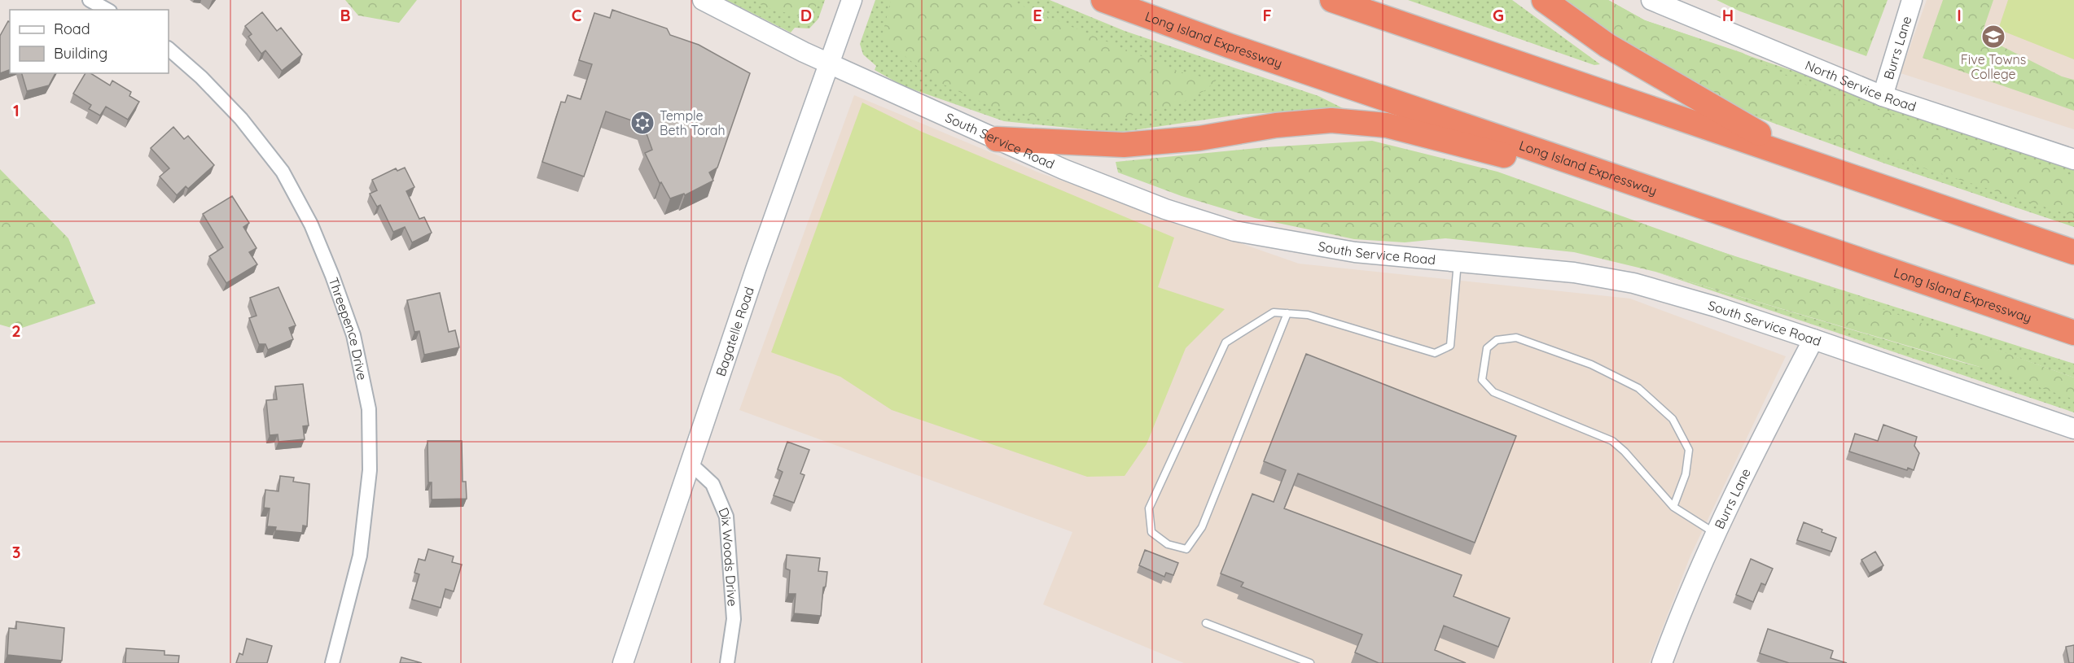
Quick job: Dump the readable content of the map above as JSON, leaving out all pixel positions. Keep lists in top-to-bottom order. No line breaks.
{"streets":{"highway":["Long Island Expressway"],"main road":["Burrs Lane","North Service Road","South Service Road","Bagatelle Road"],"street":["Threepence Drive","Dix Woods Drive"]},"crossings":[["Burrs Lane","North Service Road"],["Burrs Lane","South Service Road"],["South Service Road","Bagatelle Road"],["Bagatelle Road","Dix Woods Drive"]],"places":{"school or university":["Five Towns College"],"synagogue":["Temple Beth Torah"]},"legend":["Road","Building"],"grid":{"columns":["B","C","D","E","F","G","H","I"],"rows":["1","2","3"]}}
